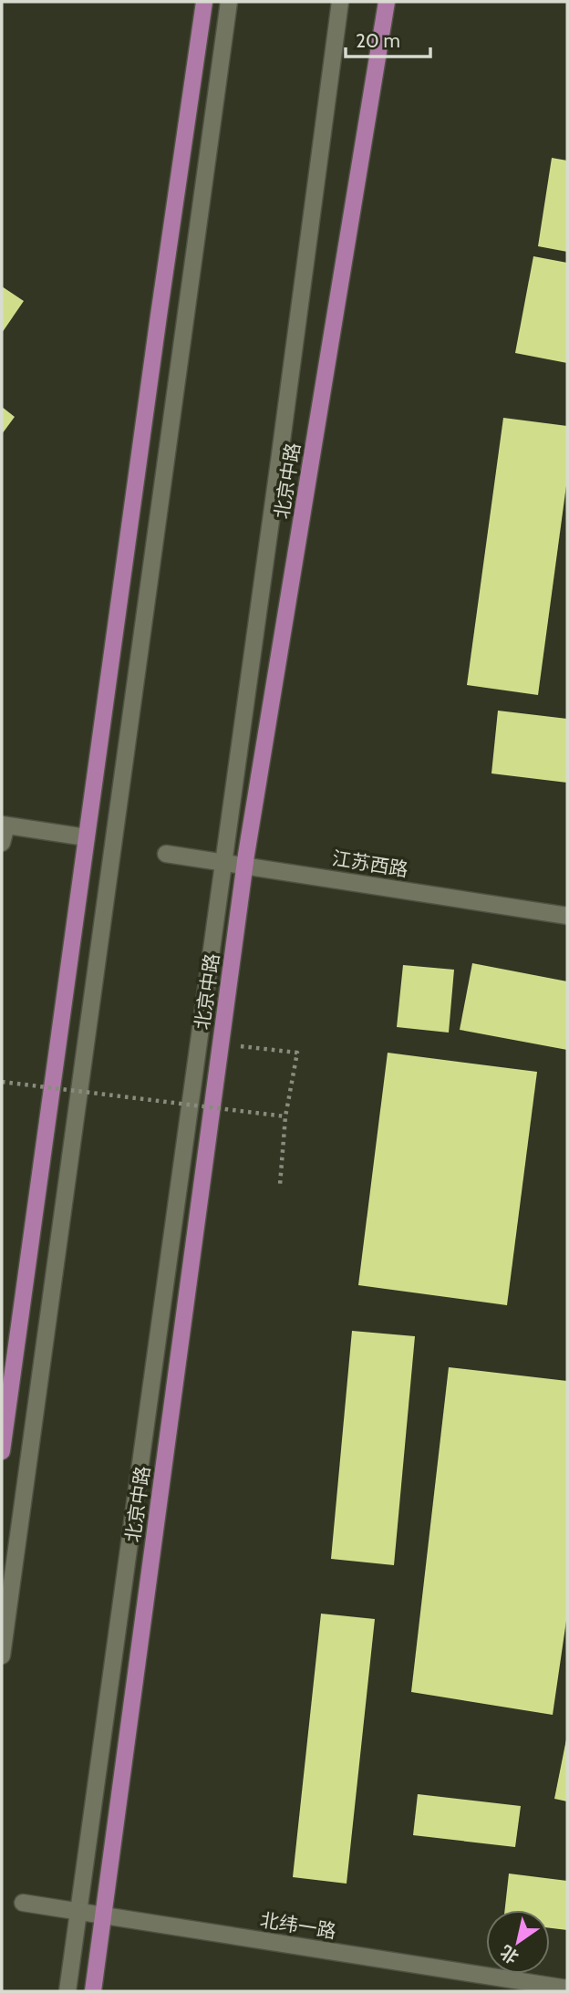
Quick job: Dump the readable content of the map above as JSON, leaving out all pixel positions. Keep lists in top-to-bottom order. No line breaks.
{"streets":{"main road":["北京中路"],"street":["江苏西路","北纬一路"]},"crossings":[["北京中路","江苏西路"],["北京中路","北纬一路"]],"scale_bar":"20 m","north":"bottom left"}
